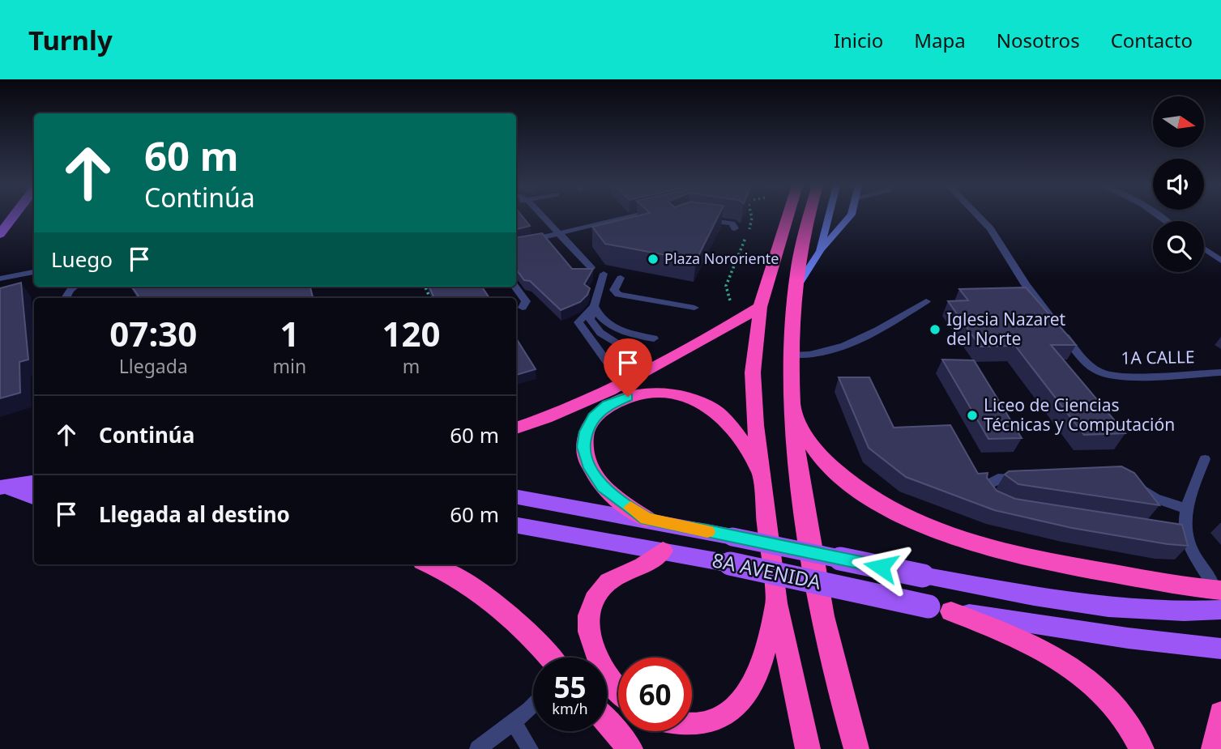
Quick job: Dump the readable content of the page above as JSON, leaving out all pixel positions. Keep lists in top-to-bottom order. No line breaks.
{"streets":{"main road":["8A AVENIDA"],"street":["1A CALLE"]},"places":["Plaza Nororiente","Iglesia Nazaret del Norte","Liceo de Ciencias Técnicas y Computación"],"north":"right","page":{"header":"Turnly","nav":["Inicio","Mapa","Nosotros","Contacto"],"turn":["60 m","Continúa"],"then":"Luego","eta":["07:30","Llegada","1","min","120","m"],"list":[{"name":"Continúa","value":"60 m"},{"name":"Llegada al destino","value":"60 m"}],"speed":"55 km/h","limit":"60"}}
